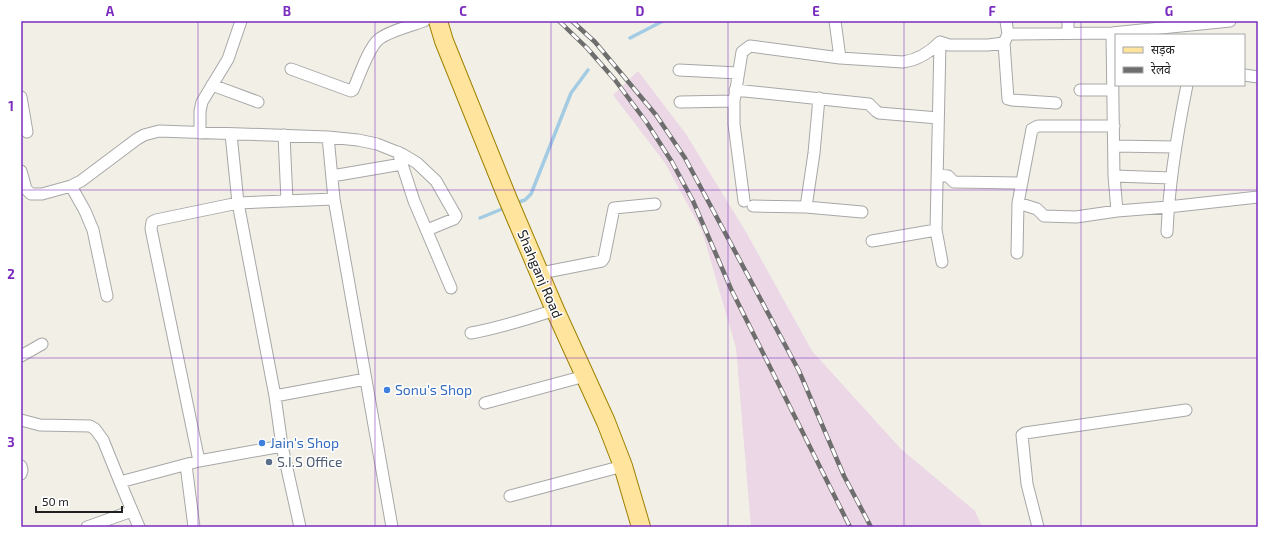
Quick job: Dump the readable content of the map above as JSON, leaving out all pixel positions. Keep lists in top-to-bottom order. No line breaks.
{"streets":{"main road":["Shahganj Road"]},"places":["Sonu's Shop","Jain's Shop","S.I.S Office"],"legend":["सड़क","रेलवे"],"scale_bar":"50 m","grid":{"columns":["A","B","C","D","E","F","G"],"rows":["1","2","3"]}}
